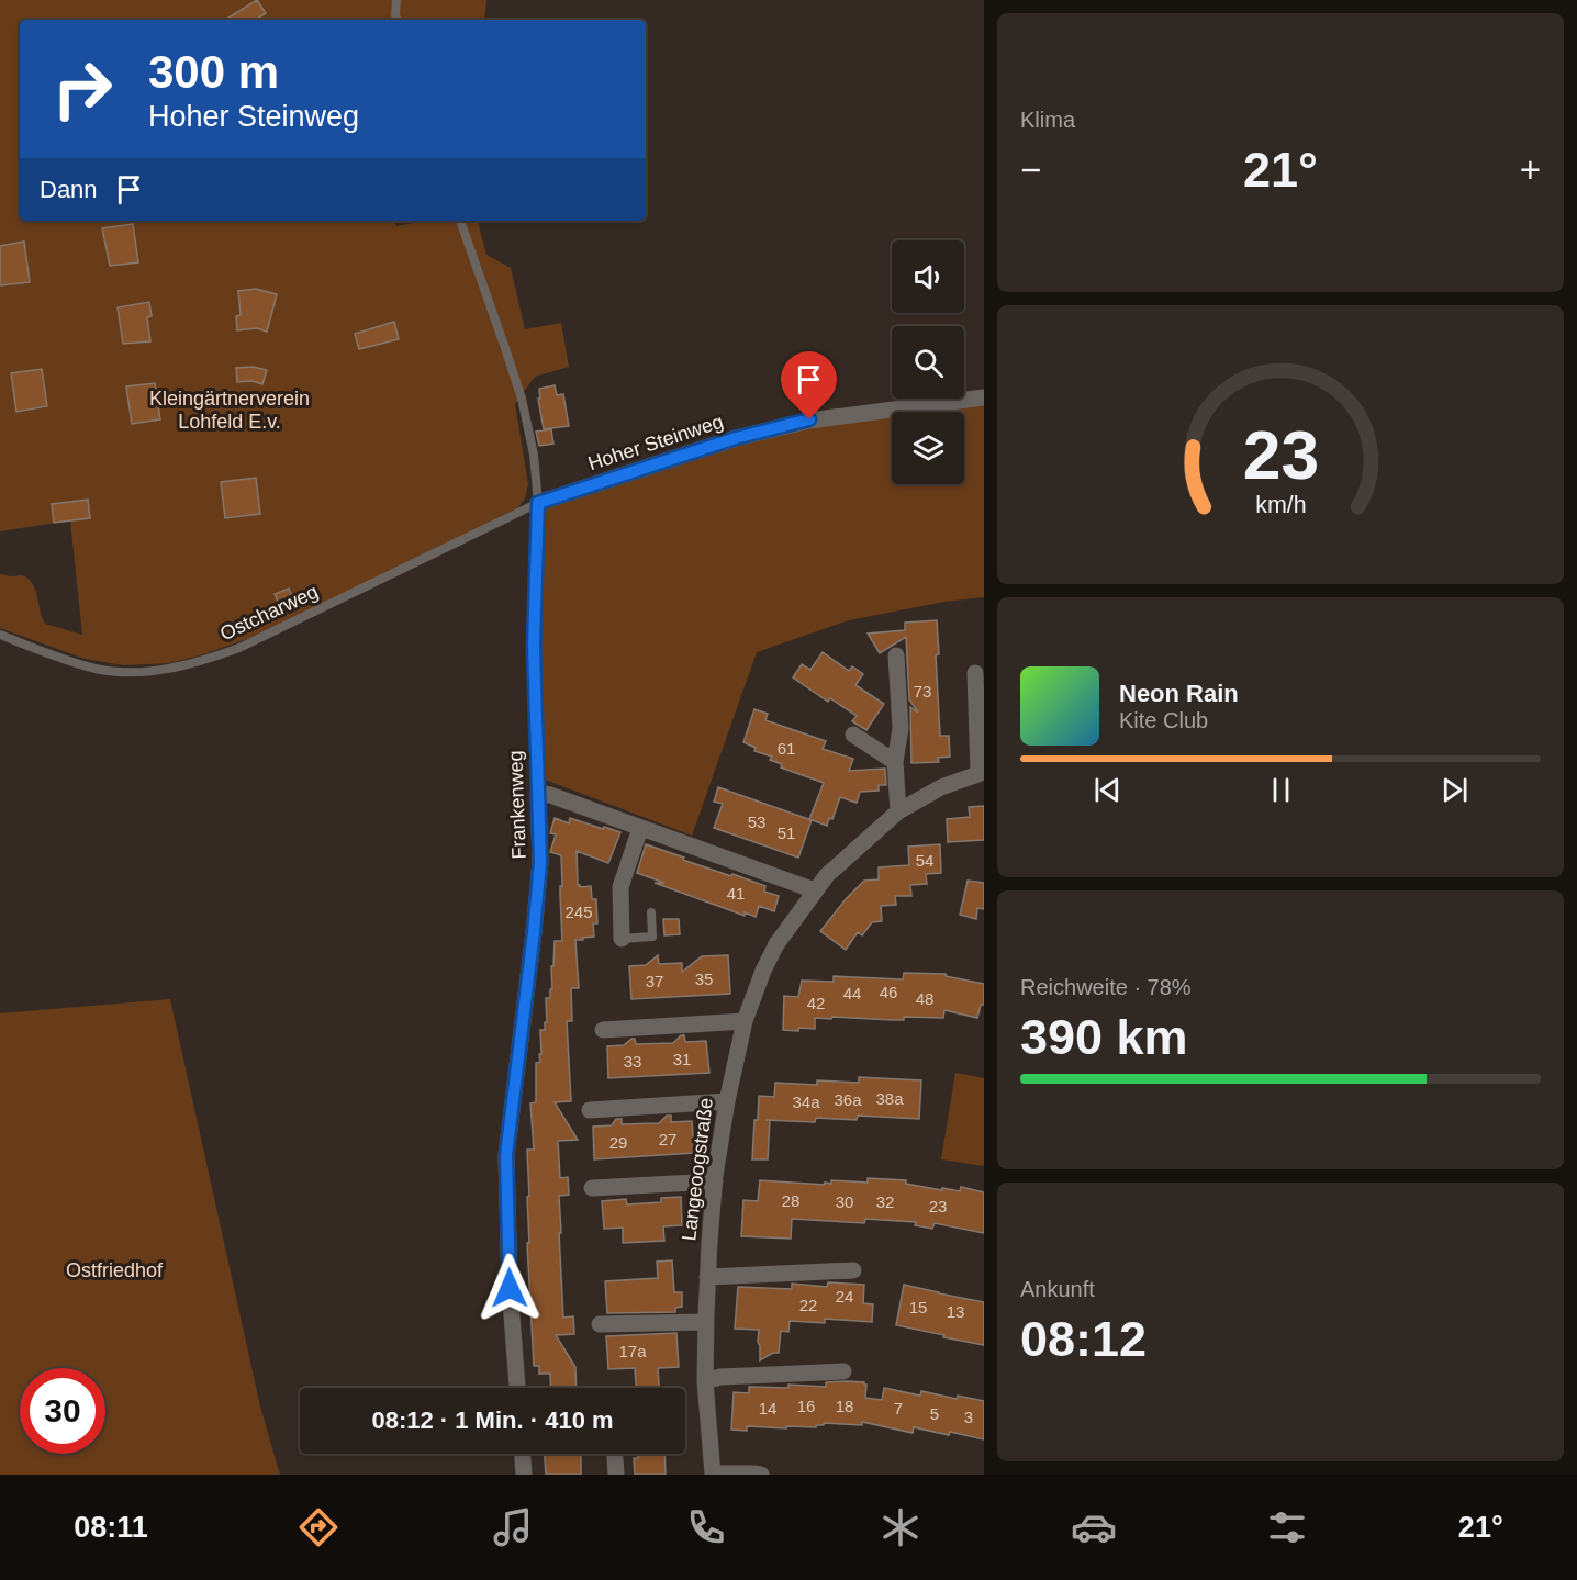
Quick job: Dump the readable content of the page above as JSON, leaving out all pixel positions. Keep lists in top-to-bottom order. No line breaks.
{"streets":{"street":["Hoher Steinweg","Frankenweg","Langeoogstraße"],"lane":["Ostcharweg"]},"crossings":[["Hoher Steinweg","Ostcharweg"],["Hoher Steinweg","Frankenweg"],["Ostcharweg","Frankenweg"]],"parks":["Kleingärtnerverein Lohfeld E.v.","Ostfriedhof"],"house_numbers":["73","61","53","51","54","41","245","35","37","46","44","48","42","31","33","38a","36a","34a","27","29","28","30","32","23","24","22","15","13","17a","16","18","14","7","5","3"],"page":{"tile":["Klima",["Reichweite · 78%","390 km"],["Ankunft","08:12"]],"turn":["300 m","Hoher Steinweg"],"heat":["−","21°","+"],"then":"Dann","song":["Neon Rain","Kite Club"],"limit":"30","trip":"08:12 · 1 Min. · 410 m","tabs":["08:11","21°"],"gauge":["23","km/h"]}}
